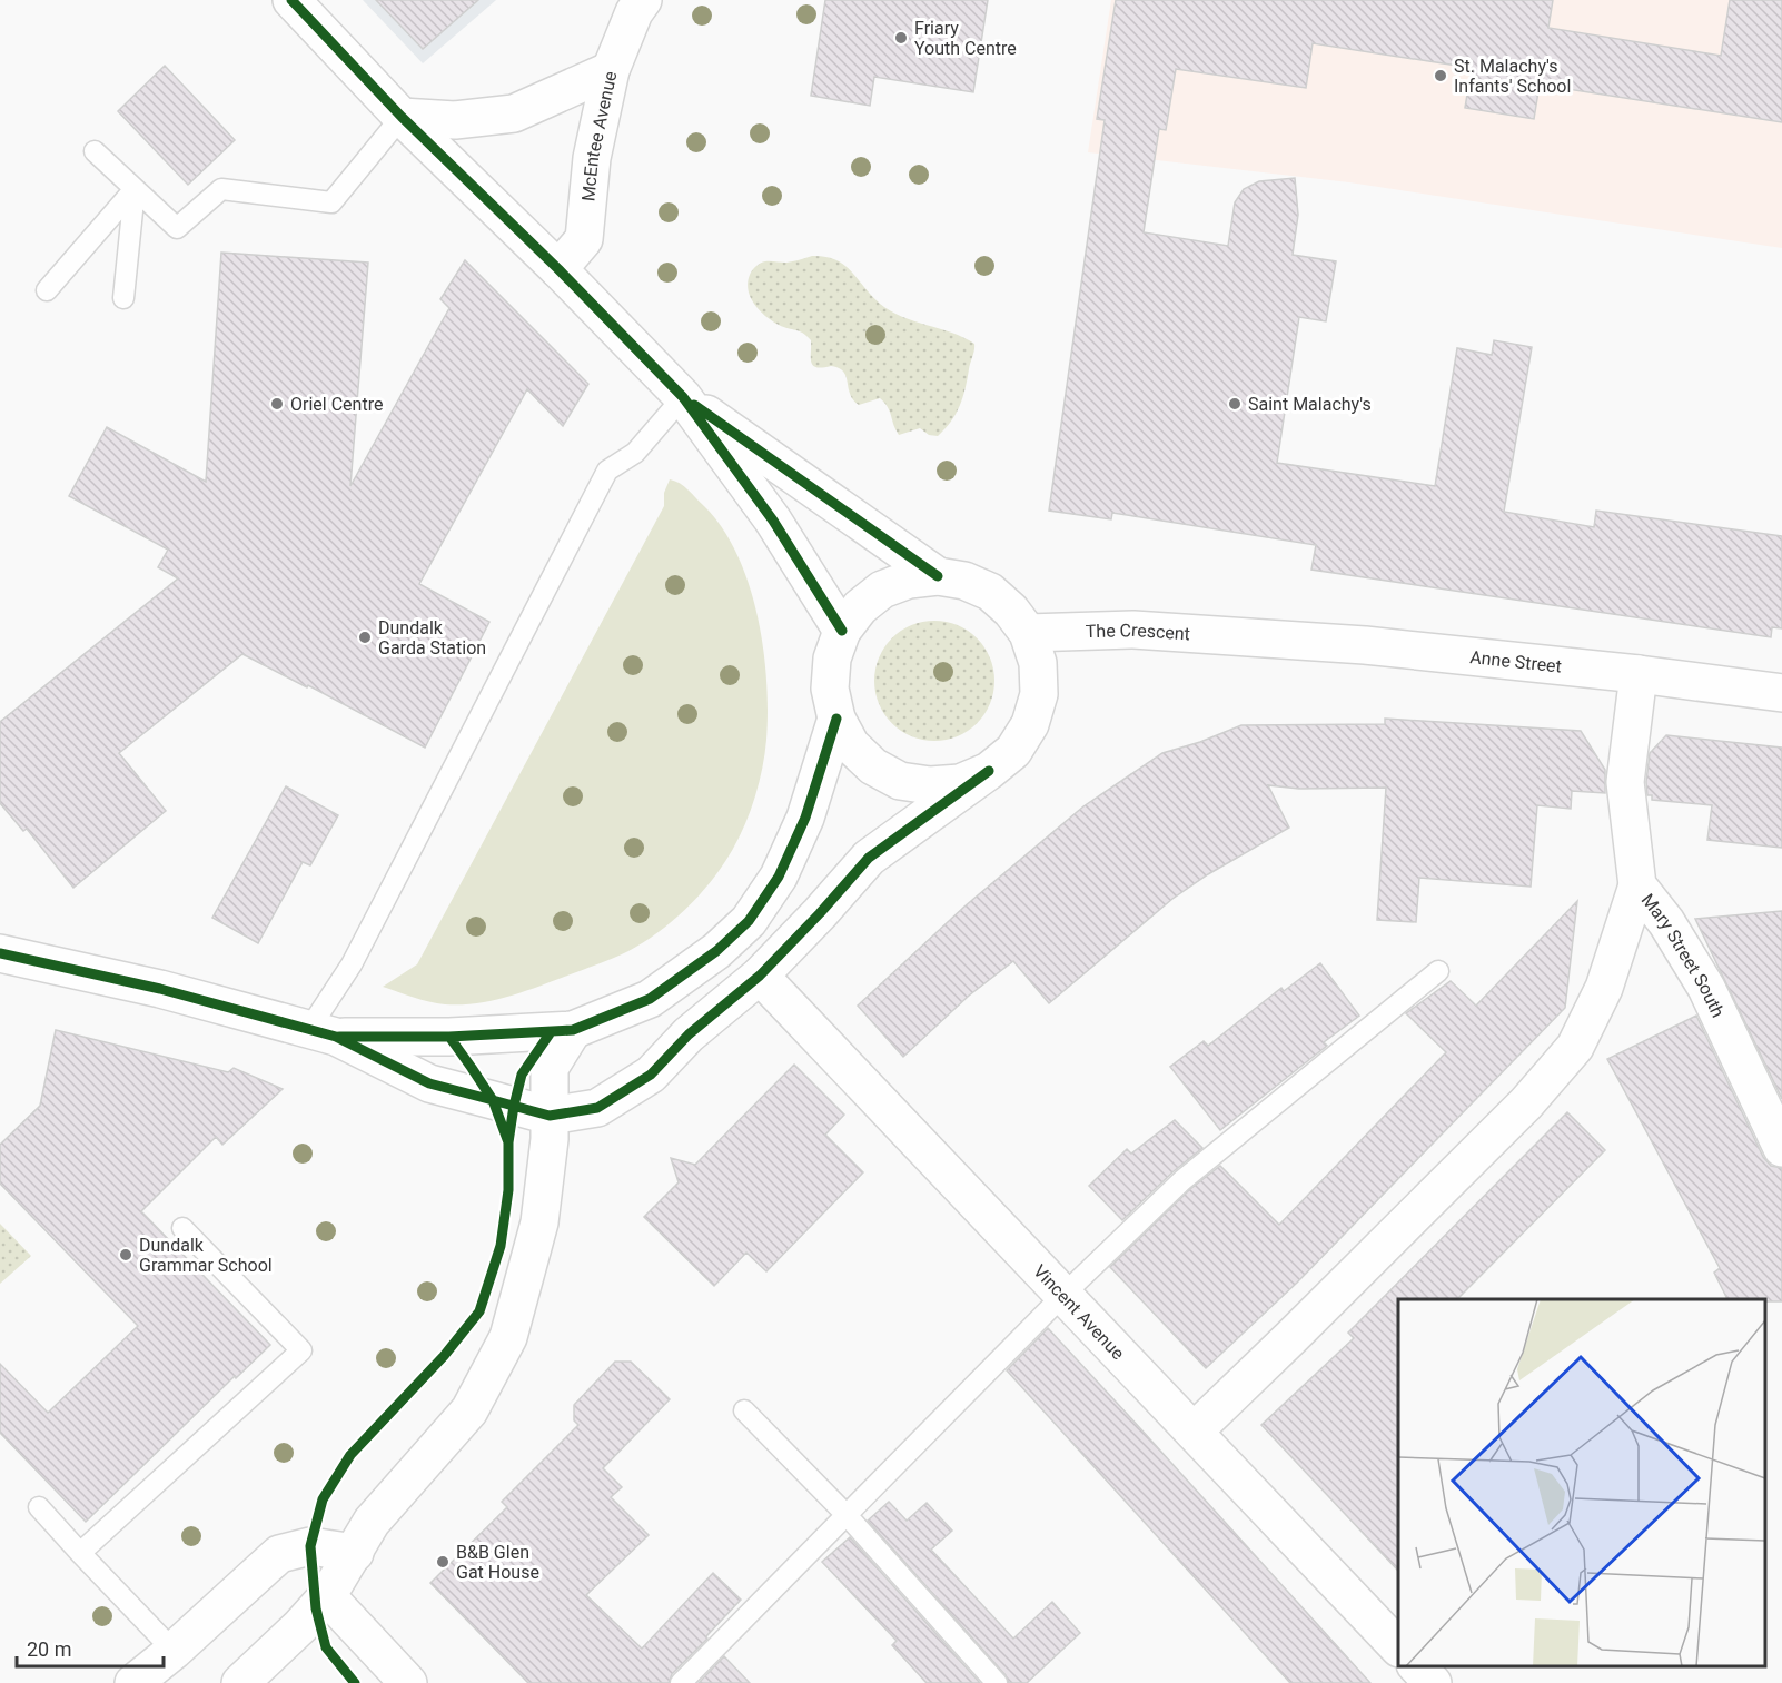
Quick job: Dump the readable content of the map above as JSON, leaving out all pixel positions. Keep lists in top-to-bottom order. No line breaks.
{"streets":{"main road":["McEntee Avenue","The Crescent","Anne Street","Mary Street South","Vincent Avenue"]},"crossings":[["The Crescent","Anne Street"],["Anne Street","Mary Street South"]],"places":["Friary Youth Centre","St. Malachy's Infants' School","Oriel Centre","Saint Malachy's","Dundalk Garda Station","Dundalk Grammar School","B&B Glen Gat House"],"scale_bar":"20 m"}
